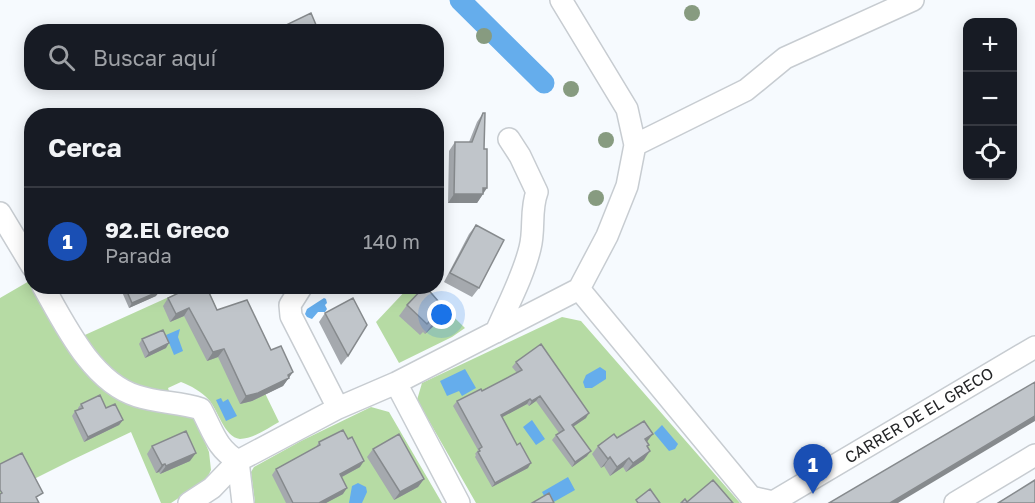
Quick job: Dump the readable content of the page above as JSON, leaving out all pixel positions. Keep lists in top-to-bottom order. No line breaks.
{"streets":{"street":["CARRER DE EL GRECO"]},"page":{"map_buttons":["+","−"],"search":"Buscar aquí","heading":"Cerca","list":[{"mark":"1","name":"92.El Greco","note":"Parada","value":"140 m"}],"pins":"1"}}
